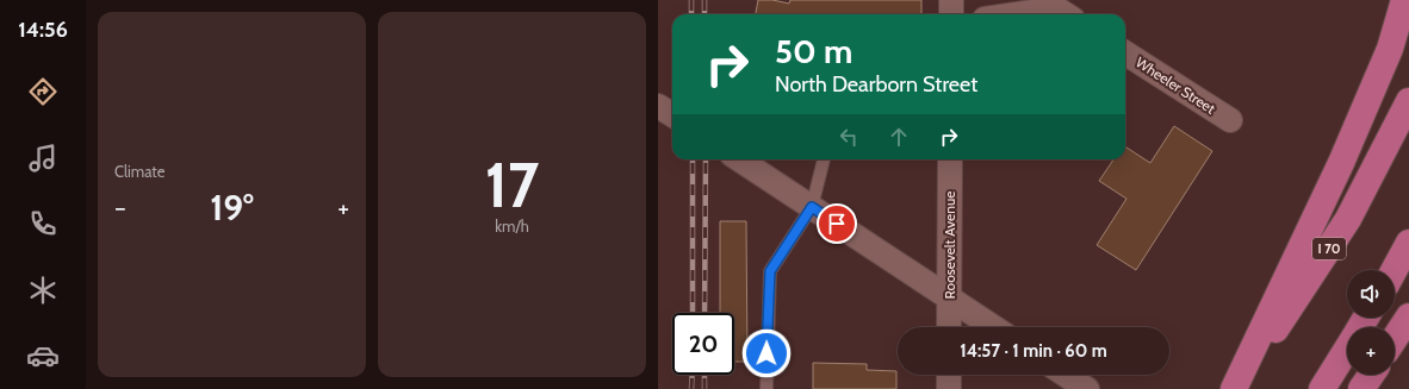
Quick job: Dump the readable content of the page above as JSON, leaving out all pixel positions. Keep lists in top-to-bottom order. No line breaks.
{"streets":{"highway":["I 70"],"street":["Wheeler Street","Roosevelt Avenue"]},"page":{"tabs":"14:56","tile":["Climate",["17","km/h"]],"turn":["50 m","North Dearborn Street"],"heat":["−","19°","+"],"map_buttons":"+","limit":"20","trip":"14:57 · 1 min · 60 m"}}
